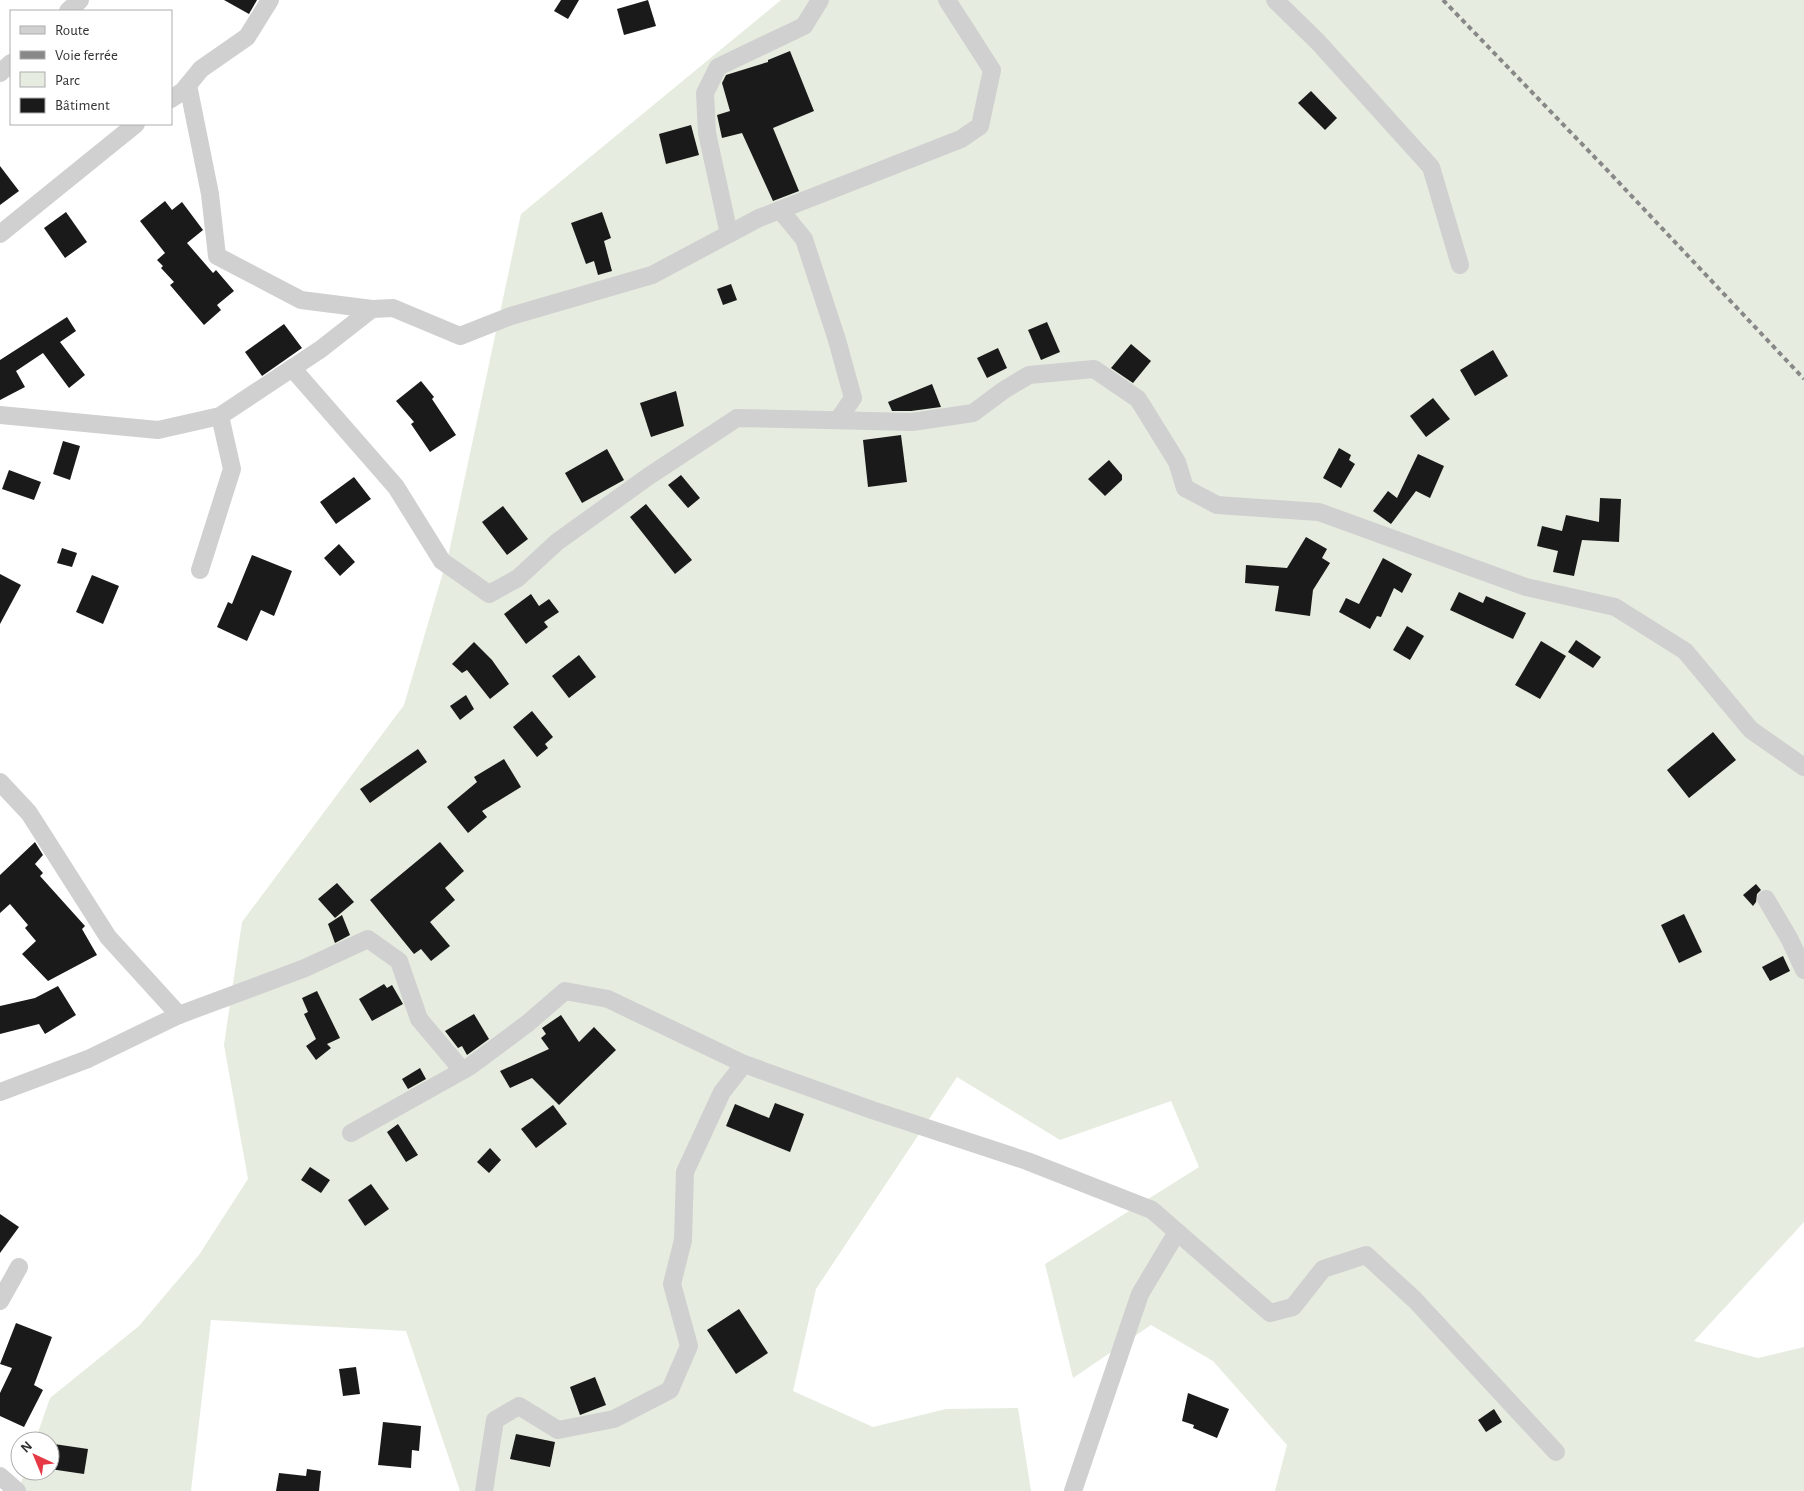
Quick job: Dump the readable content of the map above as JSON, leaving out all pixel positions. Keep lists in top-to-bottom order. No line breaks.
{"legend":["Route","Voie ferrée","Parc","Bâtiment"],"north":"top left"}
